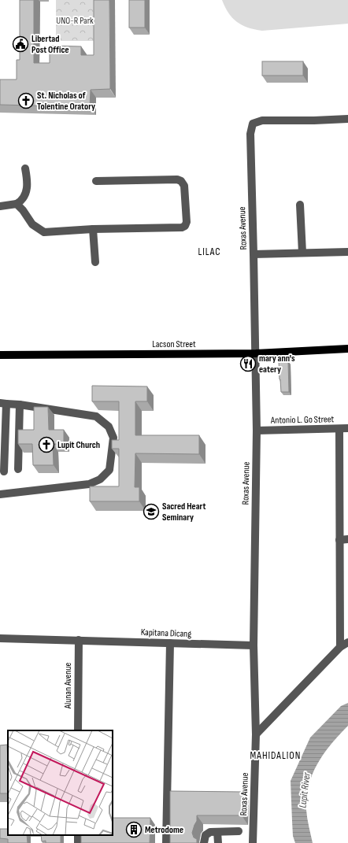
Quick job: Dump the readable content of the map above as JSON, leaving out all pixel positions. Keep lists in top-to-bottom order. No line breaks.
{"streets":{"main road":["Lacson Street"],"street":["Roxas Avenue","Antonio L. Go Street","Kapitana Dicang","Alunan Avenue"]},"crossings":[["Roxas Avenue","Lacson Street"],["Roxas Avenue","Antonio L. Go Street"],["Roxas Avenue","Kapitana Dicang"],["Kapitana Dicang","Alunan Avenue"]],"districts":["LILAC","MAHIDALION"],"water":["Lupit River"],"parks":["UNO-R Park"],"places":{"public building":["Libertad Post Office"],"church":["St. Nicholas of Tolentine Oratory","Lupit Church"],"restaurant":["mary ann's eatery"],"school or university":["Sacred Heart Seminary"],"building":["Metrodome"]}}
